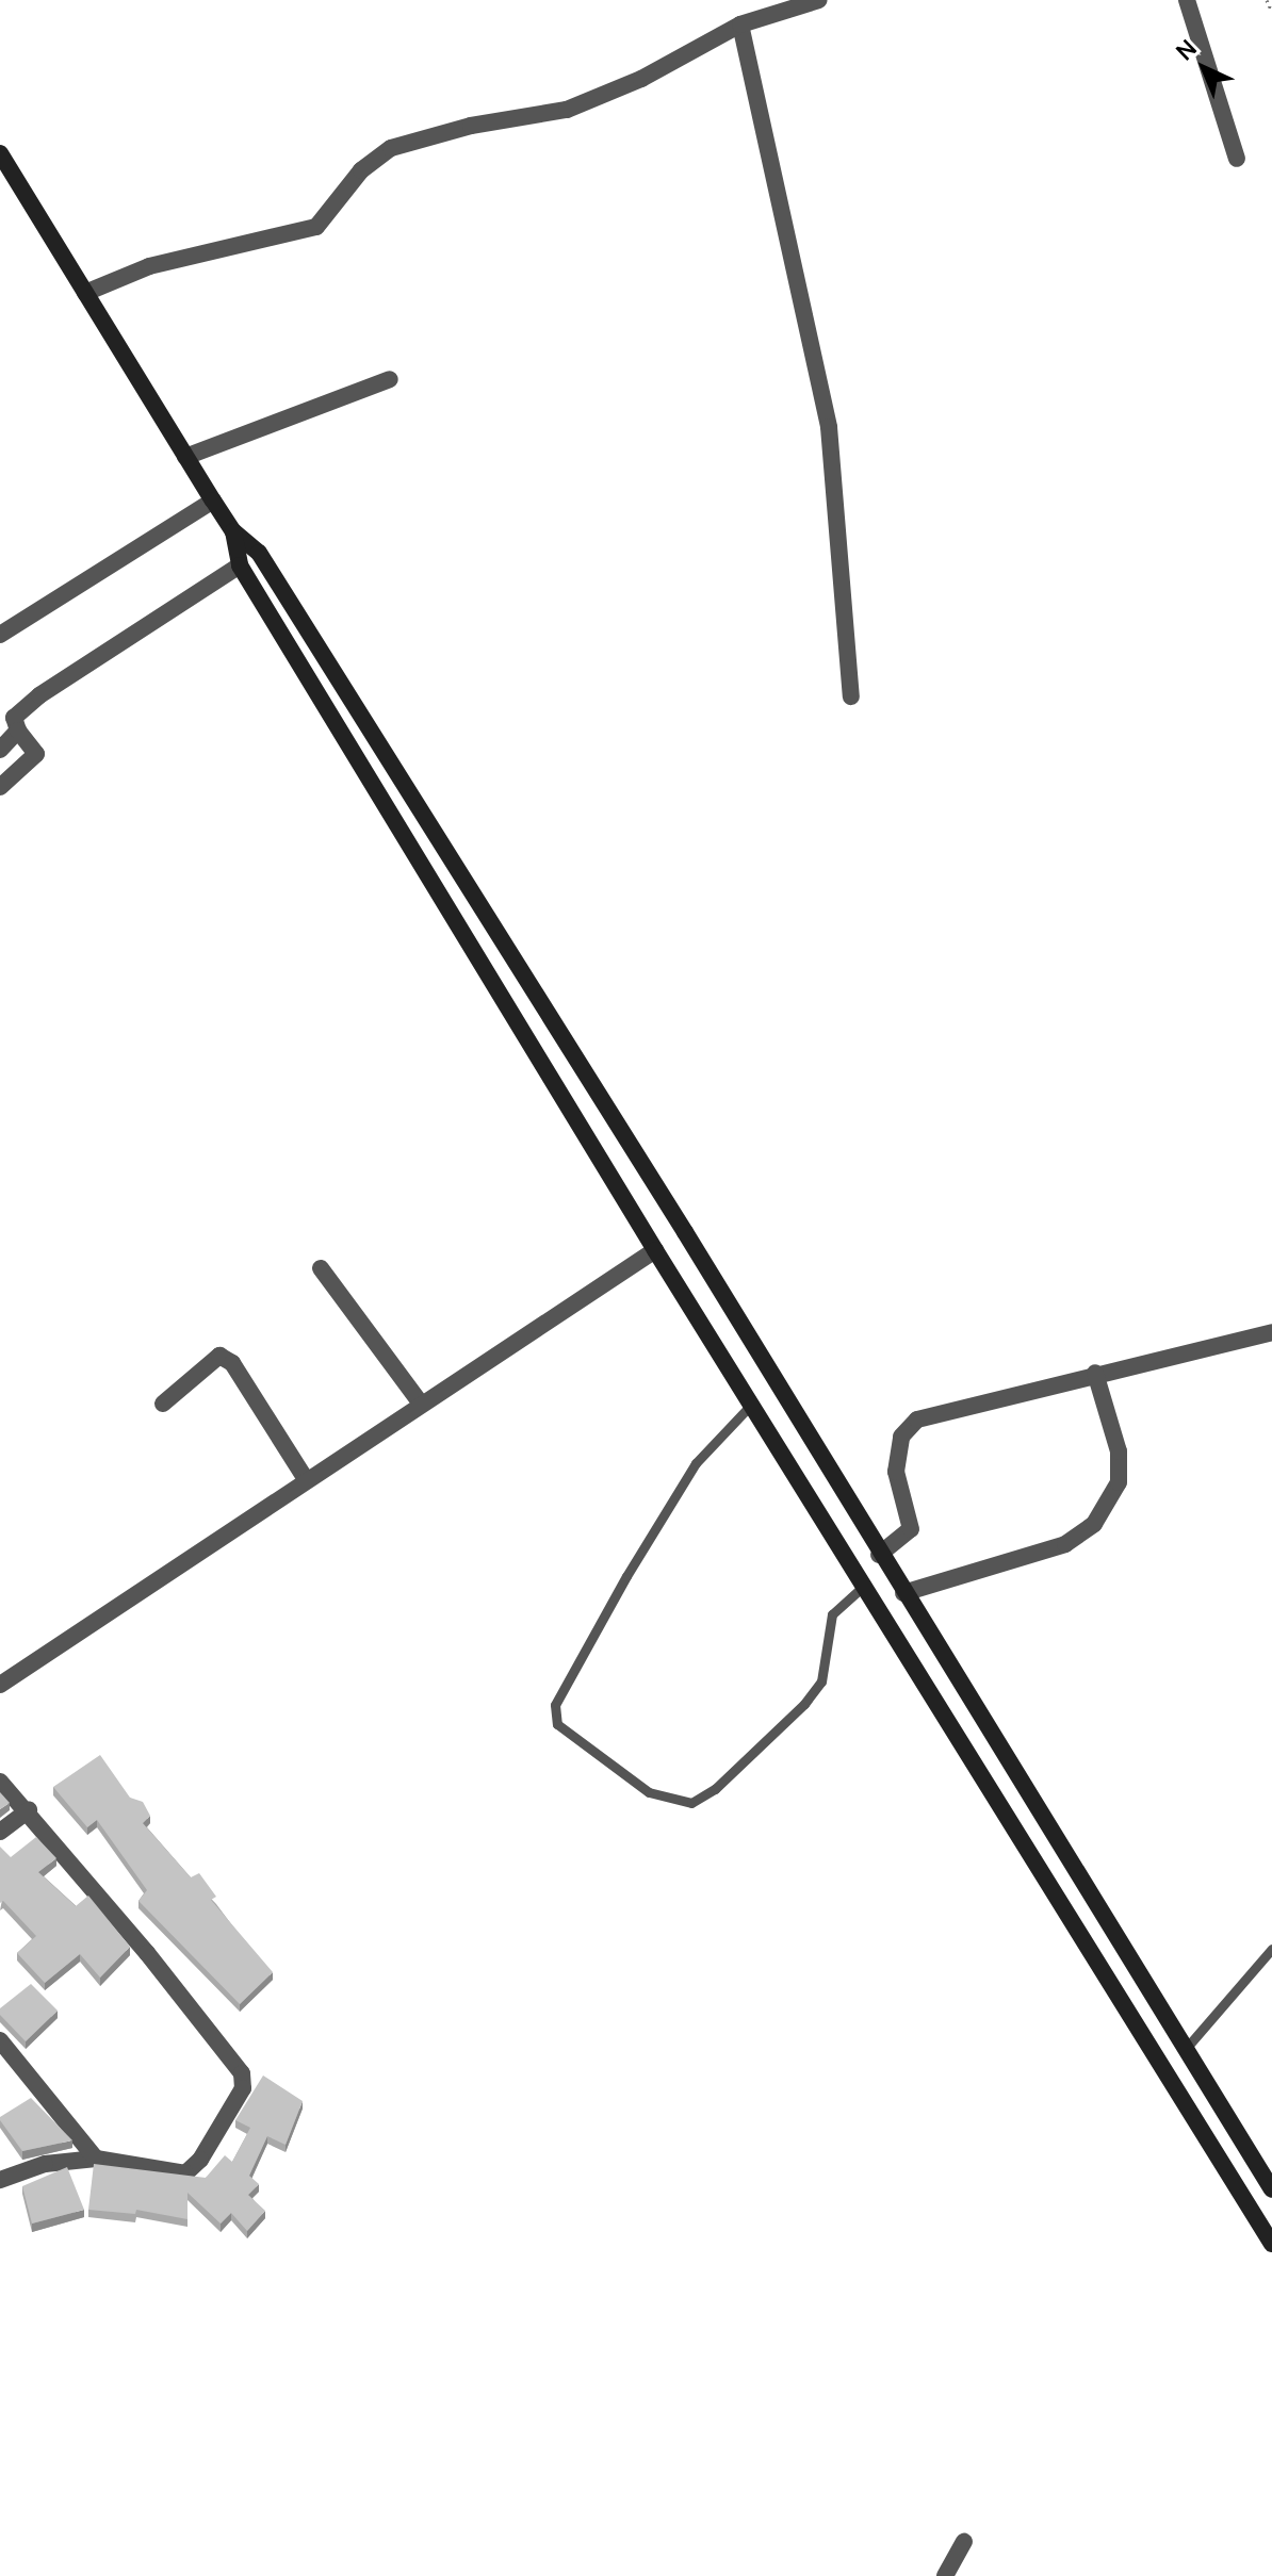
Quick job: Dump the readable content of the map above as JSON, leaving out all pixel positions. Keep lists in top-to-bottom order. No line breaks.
{"north":"top left"}
